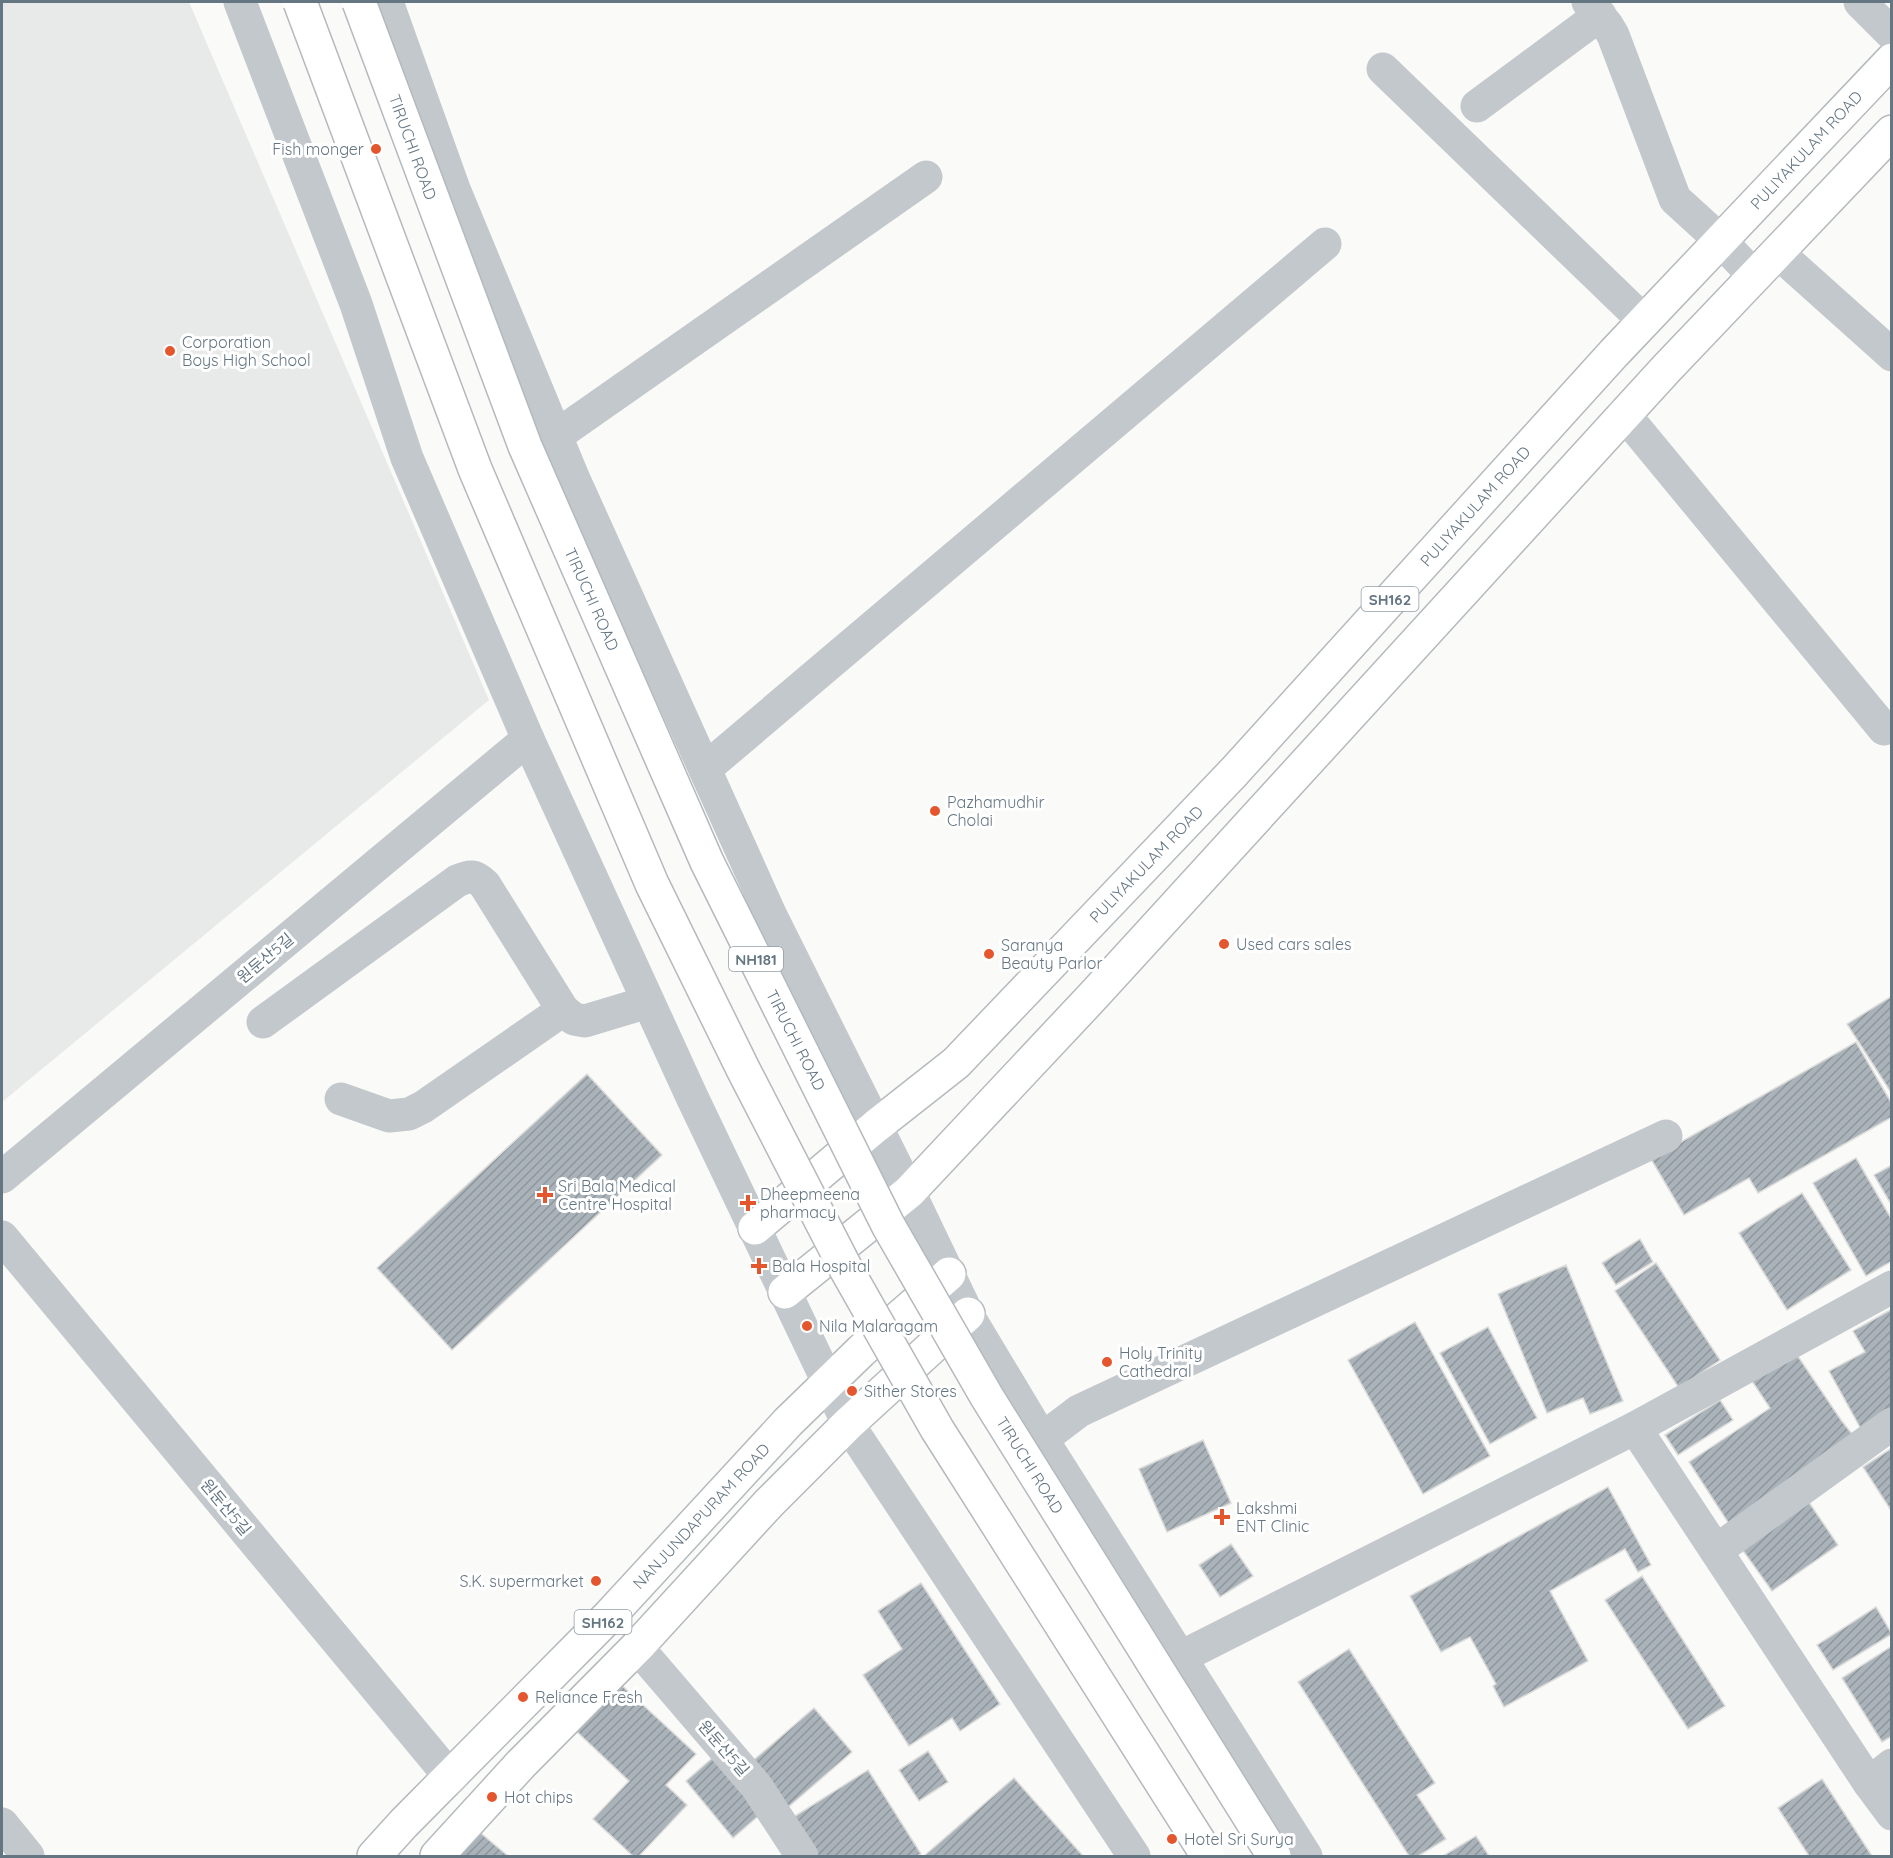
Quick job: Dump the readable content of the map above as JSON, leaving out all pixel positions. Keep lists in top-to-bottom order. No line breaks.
{"streets":{"main road":["TIRUCHI ROAD","PULIYAKULAM ROAD","SH162","NH181","NANJUNDAPURAM ROAD"],"street":["원둔산5길"]},"crossings":[["SH162","원둔산5길"],["원둔산5길","NANJUNDAPURAM ROAD"]],"places":{"other":["Fish monger","Corporation Boys High School","Pazhamudhir Cholai","Used cars sales","Saranya Beauty Parlor","Nila Malaragam","Holy Trinity Cathedral","Sither Stores","S.K. supermarket","Reliance Fresh","Hot chips","Hotel Sri Surya"],"health":["Sri Bala Medical Centre Hospital","Dheepmeena pharmacy","Bala Hospital","Lakshmi ENT Clinic"]}}
